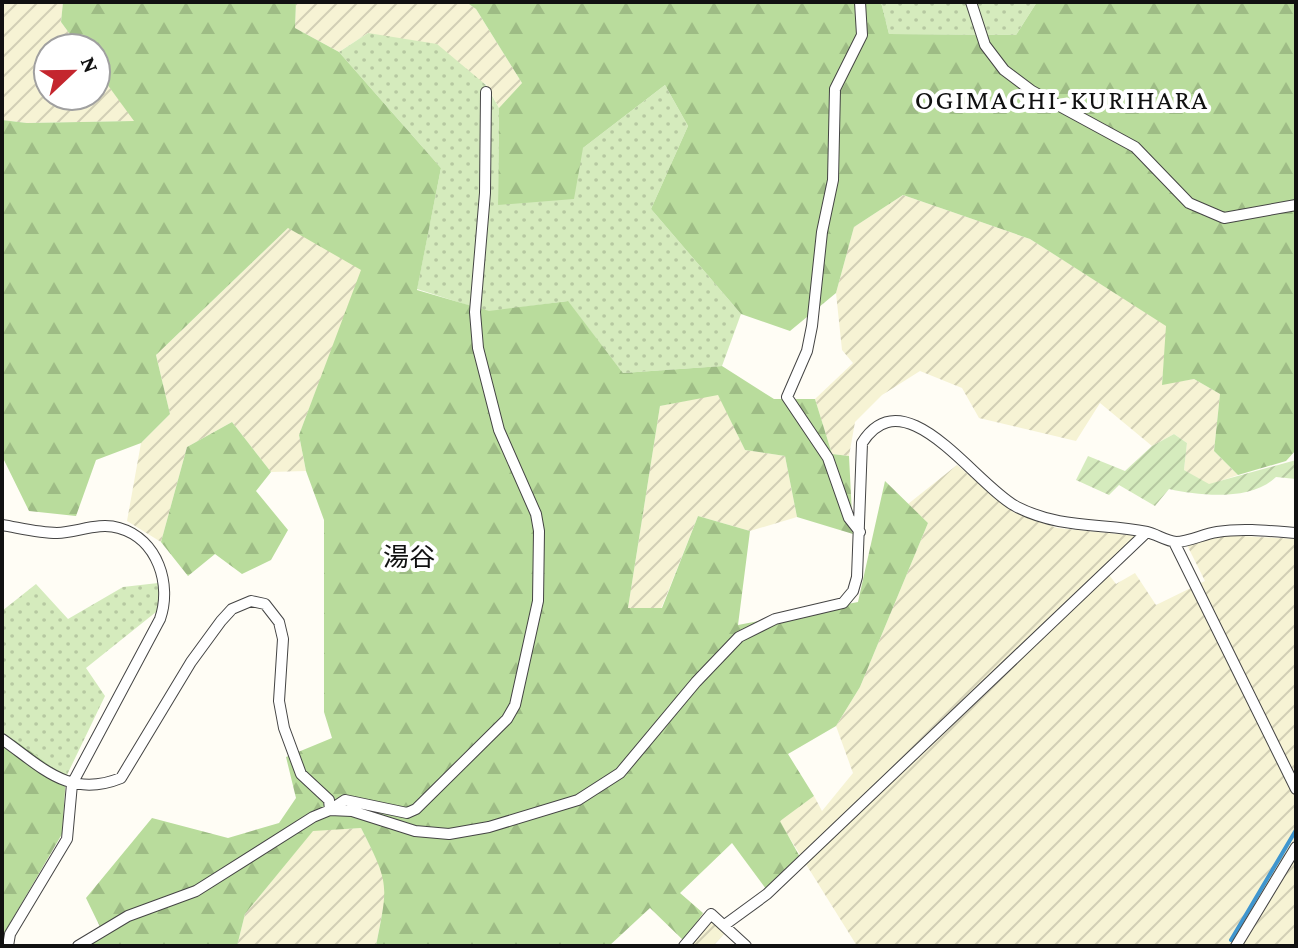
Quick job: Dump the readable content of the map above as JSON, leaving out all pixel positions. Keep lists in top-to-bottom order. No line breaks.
{"districts":["OGIMACHI-KURIHARA","湯谷"],"north":"right"}
